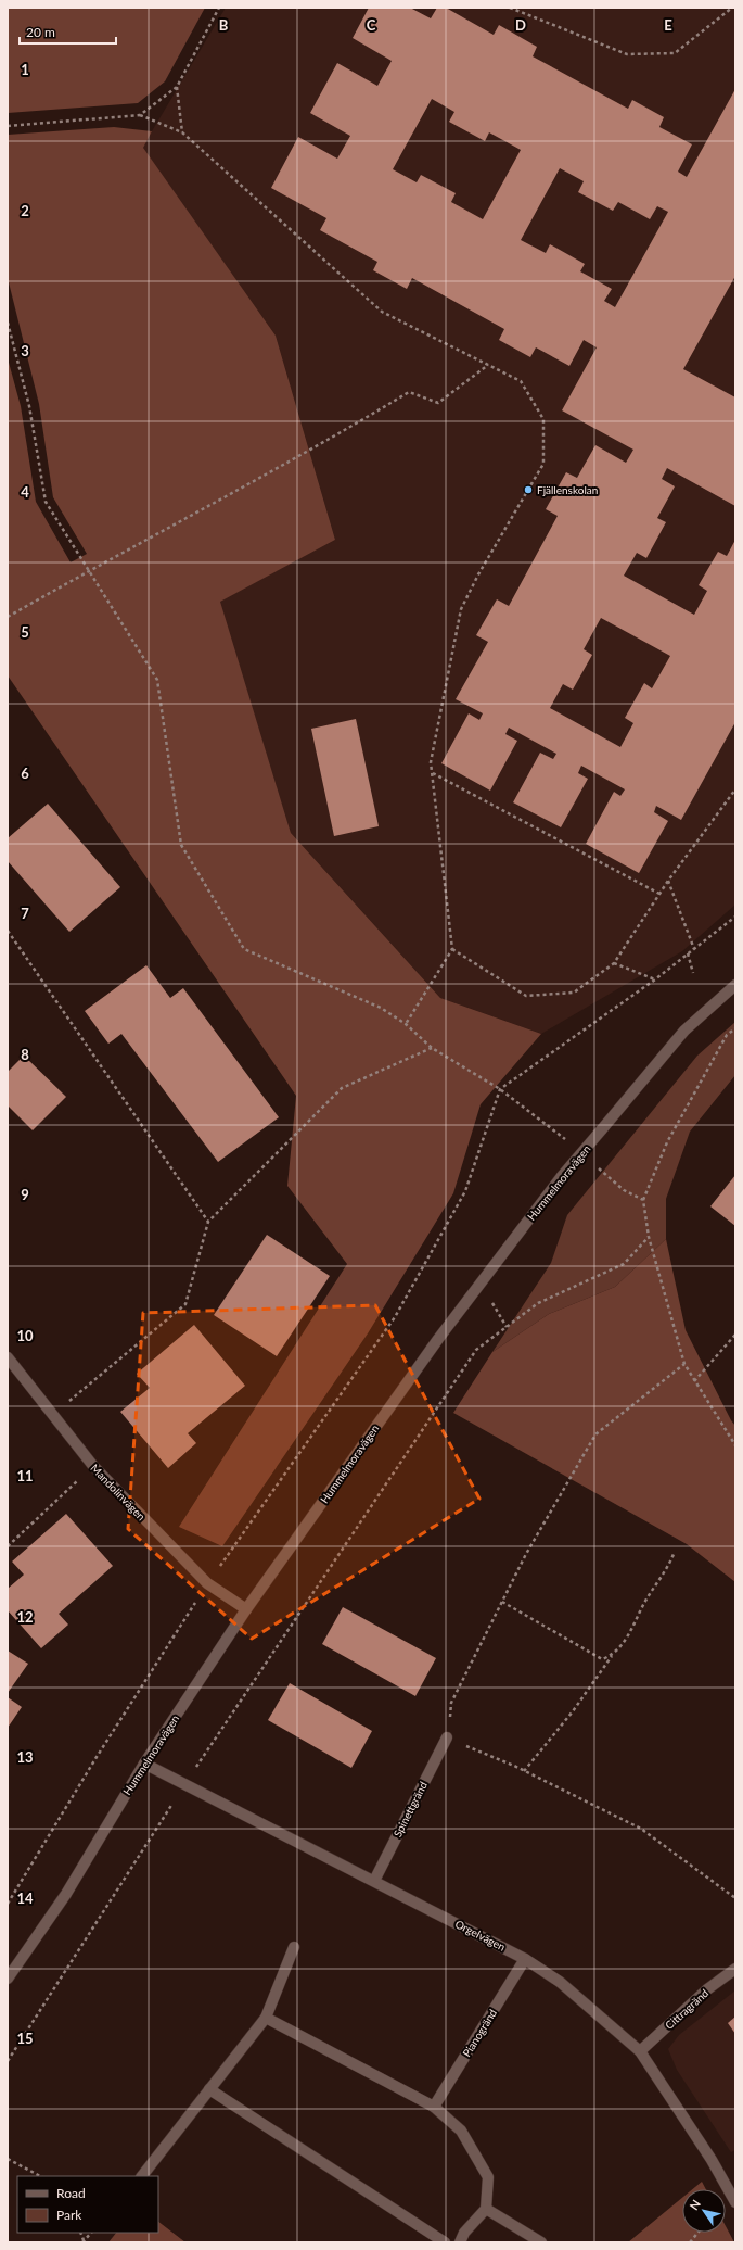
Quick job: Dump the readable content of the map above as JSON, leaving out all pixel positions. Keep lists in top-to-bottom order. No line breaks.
{"streets":{"street":["Hummelmoravägen","Mandolinvägen","Spinettgränd","Orgelvägen","Cittragränd","Pianogränd"]},"crossings":[["Hummelmoravägen","Mandolinvägen"],["Hummelmoravägen","Orgelvägen"],["Spinettgränd","Orgelvägen"],["Orgelvägen","Cittragränd"],["Orgelvägen","Pianogränd"]],"places":["Fjällenskolan"],"legend":["Road","Park"],"scale_bar":"20 m","north":"top left","grid":{"columns":["B","C","D","E"],"rows":["1","2","3","4","5","6","7","8","9","10","11","12","13","14","15"]}}
